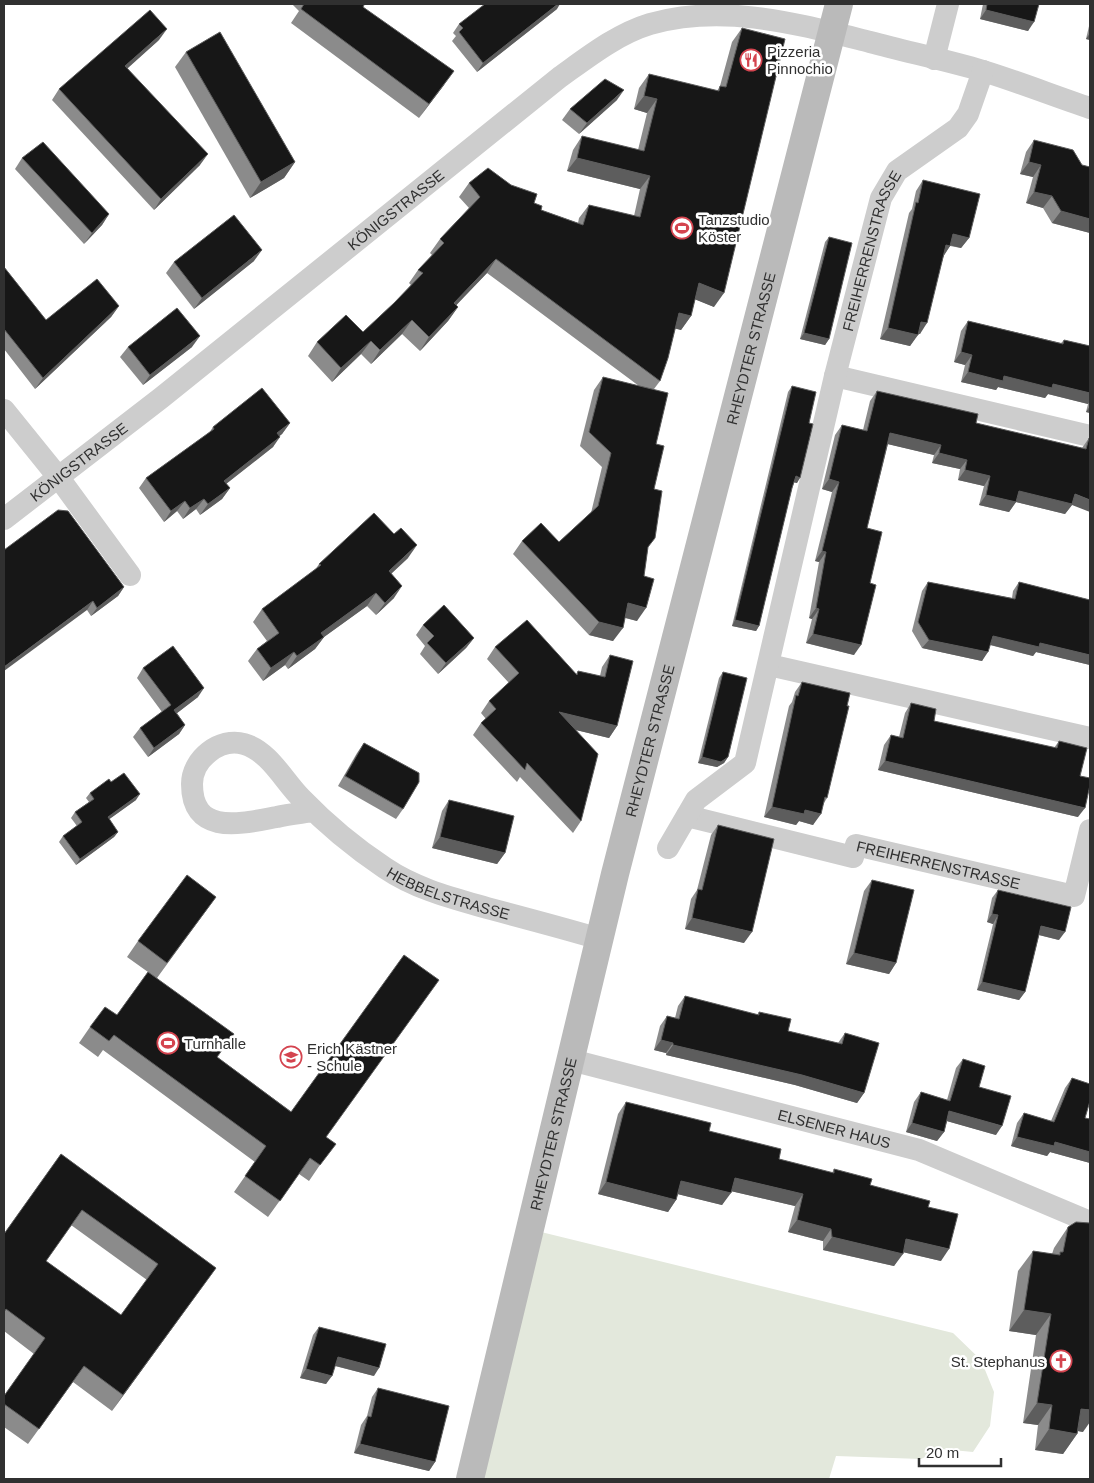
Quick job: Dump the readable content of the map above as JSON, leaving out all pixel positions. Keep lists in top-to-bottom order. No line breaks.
{"streets":{"main road":["RHEYDTER STRASSE"],"street":["KÖNIGSTRASSE","FREIHERRENSTRASSE","HEBBELSTRASSE","ELSENER HAUS"]},"crossings":[["KÖNIGSTRASSE","FREIHERRENSTRASSE"],["KÖNIGSTRASSE","RHEYDTER STRASSE"],["RHEYDTER STRASSE","HEBBELSTRASSE"],["RHEYDTER STRASSE","ELSENER HAUS"]],"places":{"restaurant":["Pizzeria Pinnochio"],"sports":["Tanzstudio Köster","Turnhalle"],"school or university":["Erich Kästner - Schule"],"church":["St. Stephanus"]},"scale_bar":"20 m"}
